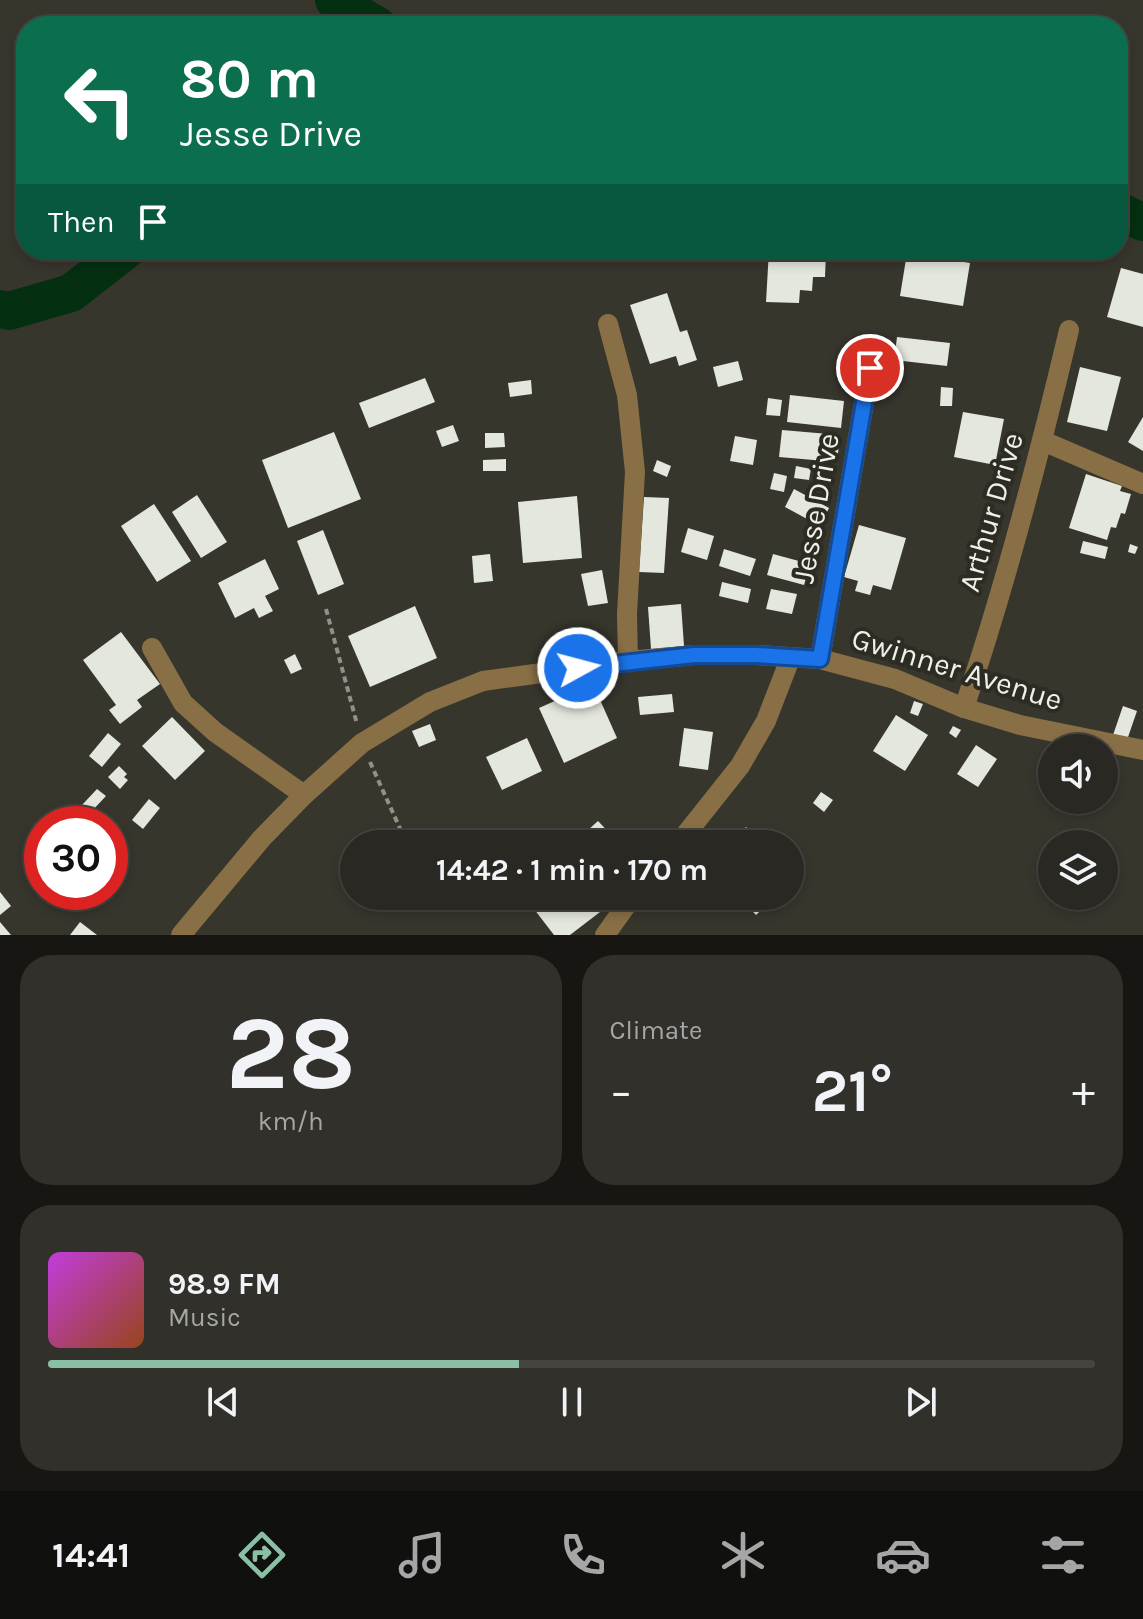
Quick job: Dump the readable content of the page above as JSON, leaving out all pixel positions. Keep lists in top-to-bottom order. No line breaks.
{"streets":{"street":["Jesse Drive","Arthur Drive","Gwinner Avenue"]},"crossings":[["Jesse Drive","Gwinner Avenue"],["Arthur Drive","Gwinner Avenue"]],"page":{"turn":["80 m","Jesse Drive"],"then":"Then","limit":"30","trip":"14:42 · 1 min · 170 m","tile":[["28","km/h"],"Climate"],"heat":["−","21°","+"],"song":["98.9 FM","Music"],"tabs":"14:41"}}
